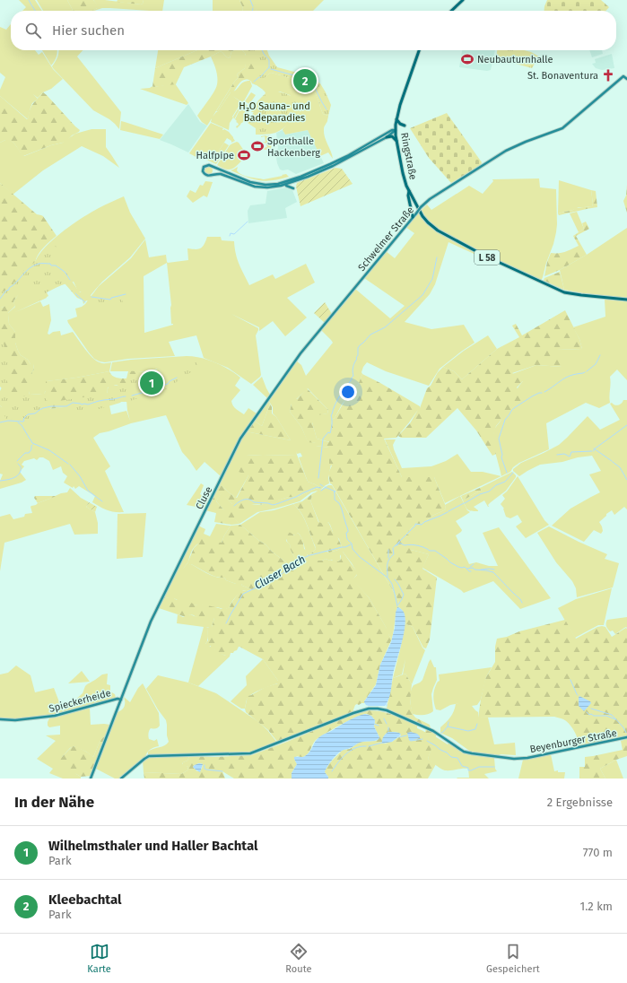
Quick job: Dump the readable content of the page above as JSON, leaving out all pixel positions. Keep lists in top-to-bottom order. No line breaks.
{"streets":{"main road":["Ringstraße","Schwelmer Straße","L 58","Cluse","Spieckerheide","Beyenburger Straße"]},"crossings":[["Schwelmer Straße","Cluse"],["Cluse","Spieckerheide"]],"water":["Cluser Bach"],"parks":["H₂O Sauna- und Badeparadies"],"places":{"sports":["Neubauturnhalle","Sporthalle Hackenberg","Halfpipe"],"church":["St. Bonaventura"]},"page":{"search":"Hier suchen","pins":["2","1"],"heading":["In der Nähe","2 Ergebnisse"],"list":[{"mark":"1","name":"Wilhelmsthaler und Haller Bachtal","note":"Park","value":"770 m"},{"mark":"2","name":"Kleebachtal","note":"Park","value":"1.2 km"}],"nav":["Karte","Route","Gespeichert"]}}
